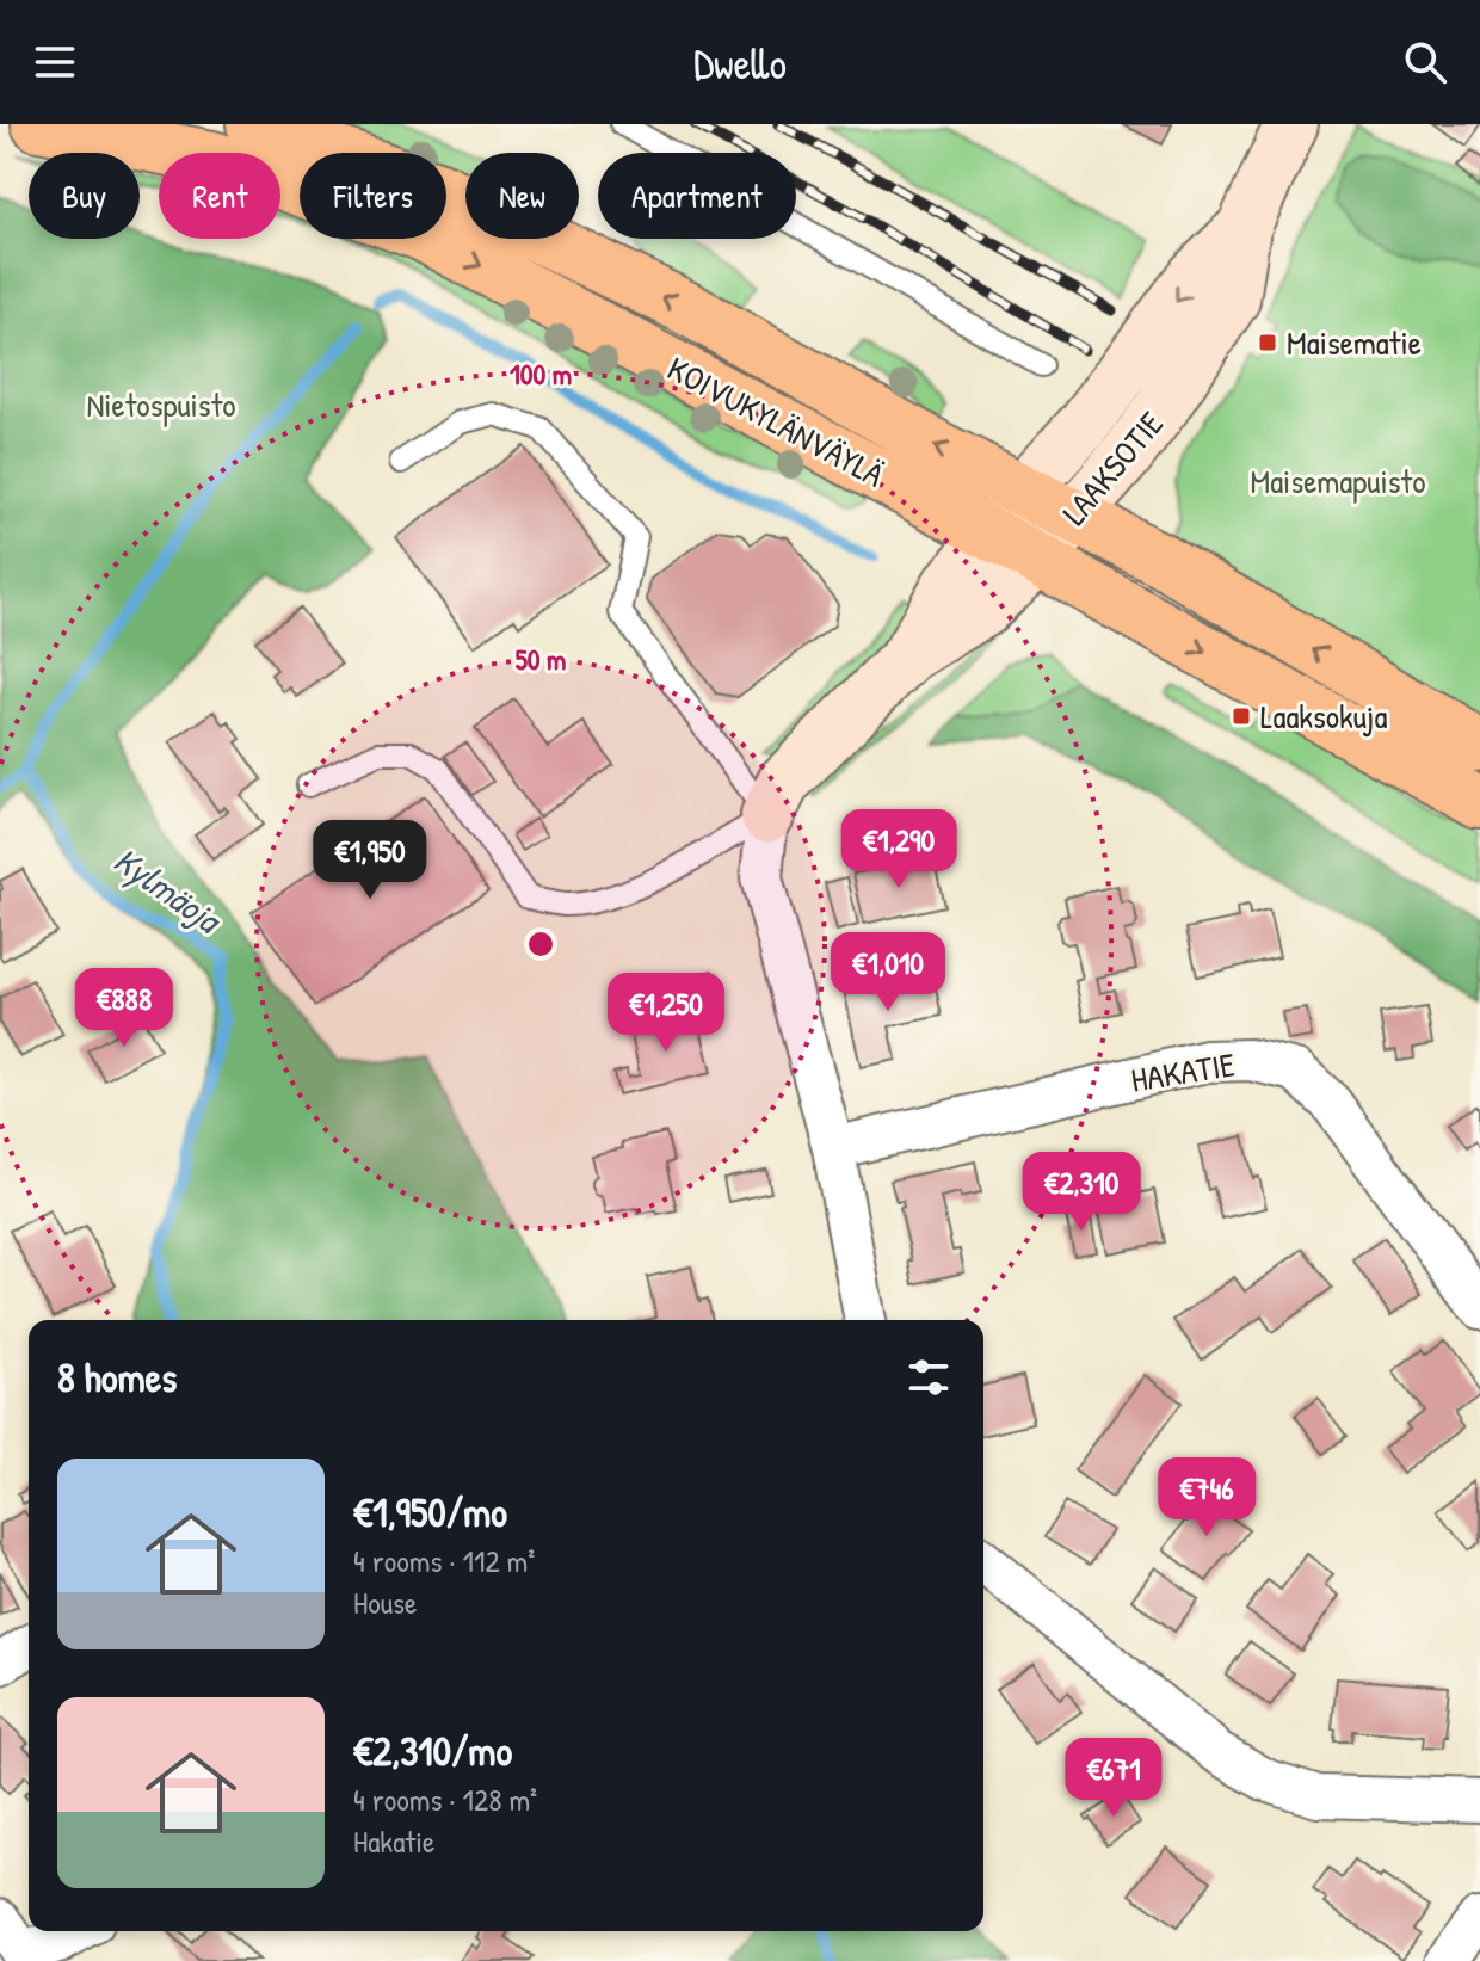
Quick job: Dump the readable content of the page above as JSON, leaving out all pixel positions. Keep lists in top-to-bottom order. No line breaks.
{"streets":{"main road":["KOIVUKYLÄNVÄYLÄ","LAAKSOTIE"],"street":["HAKATIE"]},"crossings":[["KOIVUKYLÄNVÄYLÄ","LAAKSOTIE"]],"water":["Kylmäoja"],"parks":["Nietospuisto","Maisemapuisto"],"places":{"transit":["Maisematie","Laaksokuja"]},"page":{"header":"Dwello","chip":["Buy","Rent","Filters","New","Apartment"],"price":["€1,290","€1,950","€1,010","€888","€1,250","€2,310","€746","€671"],"heading":"8 homes","list":[{"name":"€1,950/mo","note":"4 rooms · 112 m² · House"},{"name":"€2,310/mo","note":"4 rooms · 128 m² · Hakatie"}]},"rings":["100 m","50 m"]}
